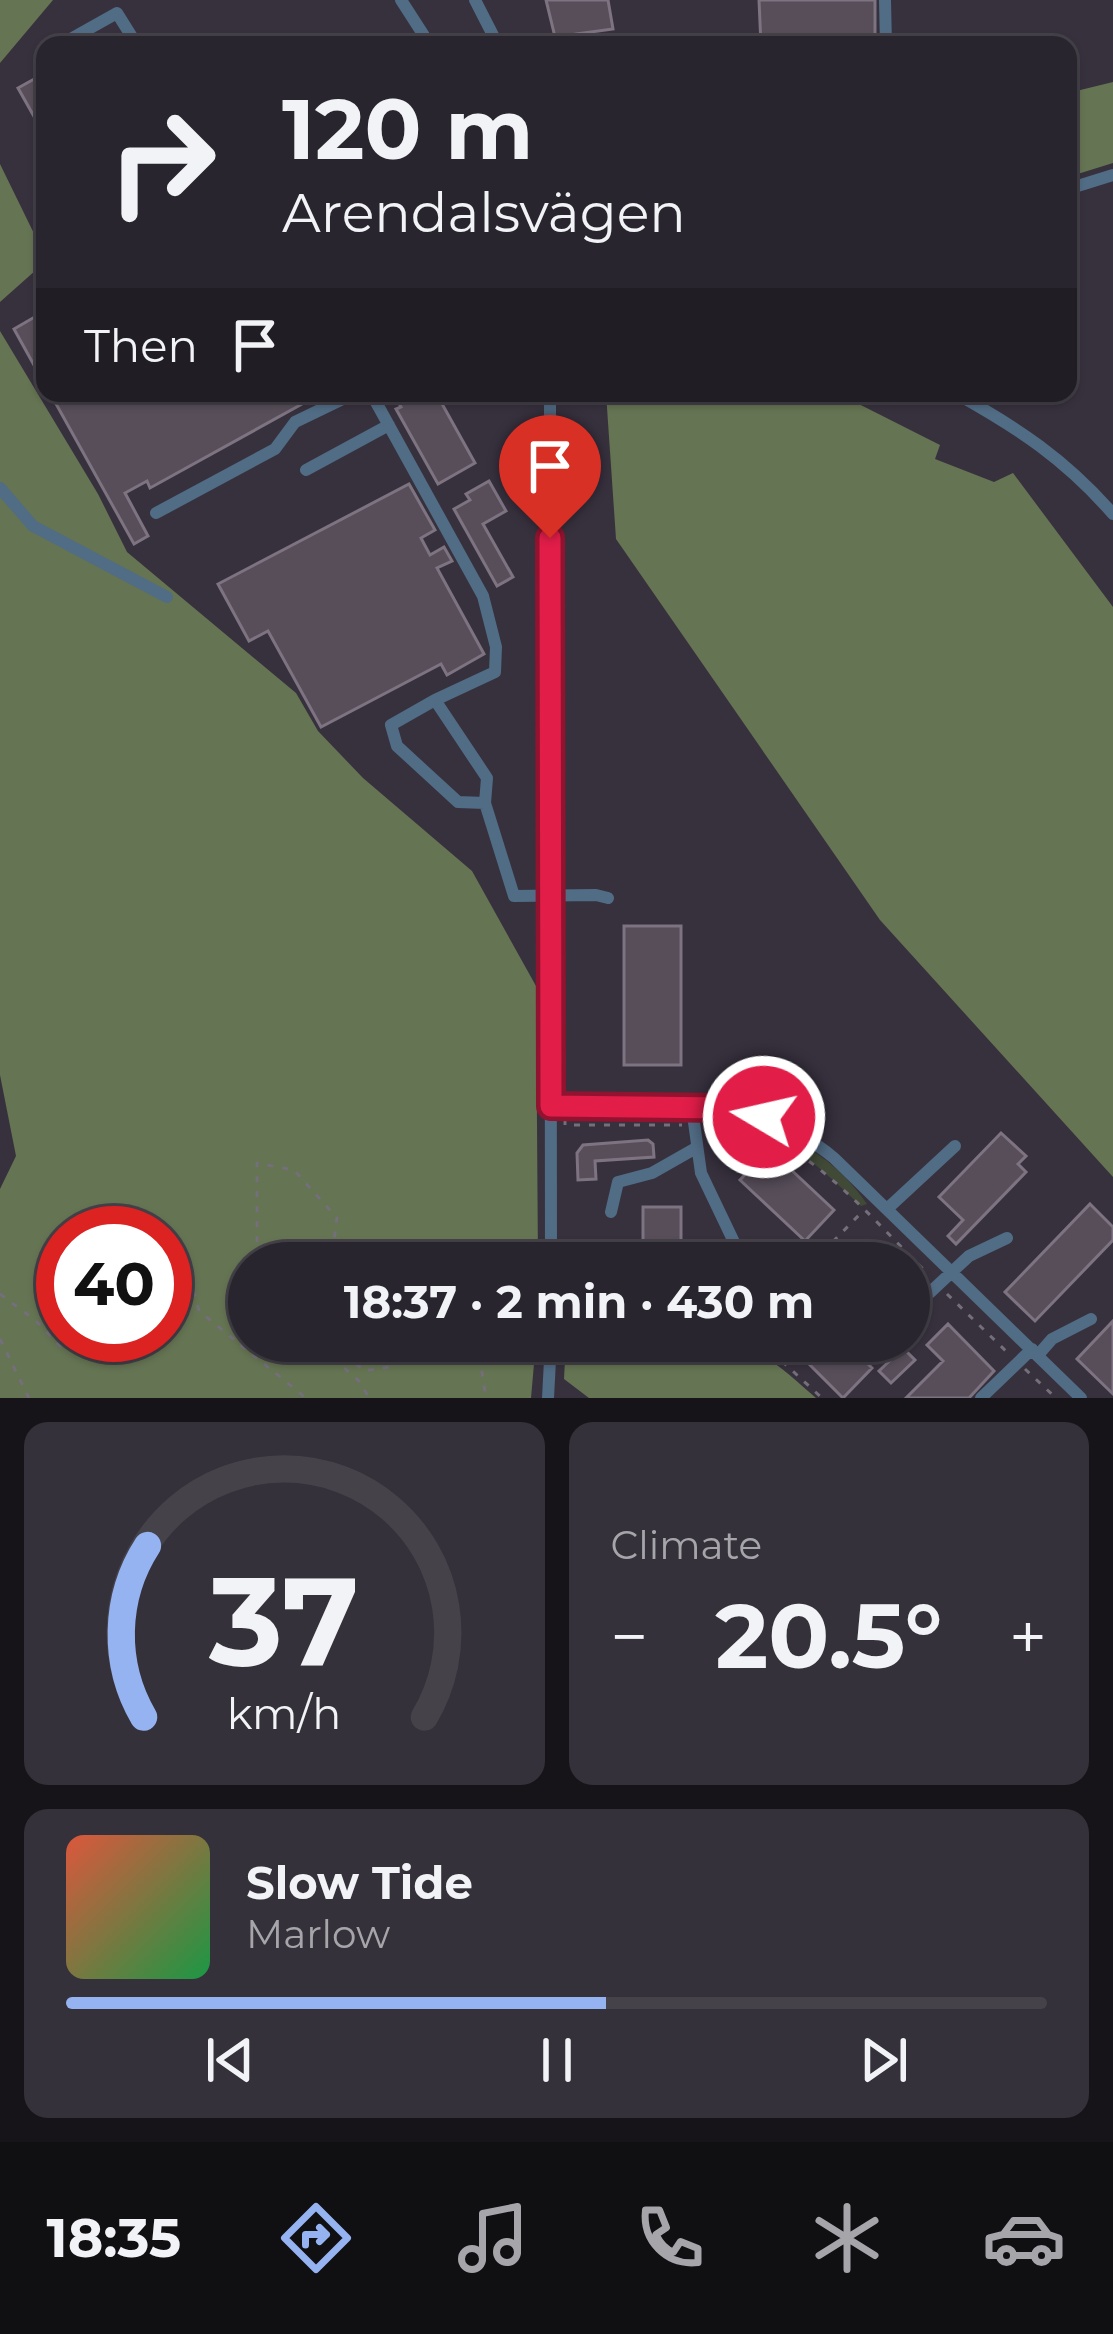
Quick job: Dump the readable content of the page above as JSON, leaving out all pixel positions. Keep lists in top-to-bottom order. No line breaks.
{"page":{"turn":["120 m","Arendalsvägen"],"then":"Then","limit":"40","trip":"18:37 · 2 min · 430 m","tile":"Climate","heat":["−","20.5°","+"],"song":["Slow Tide","Marlow"],"tabs":"18:35","gauge":["37","km/h"]}}
